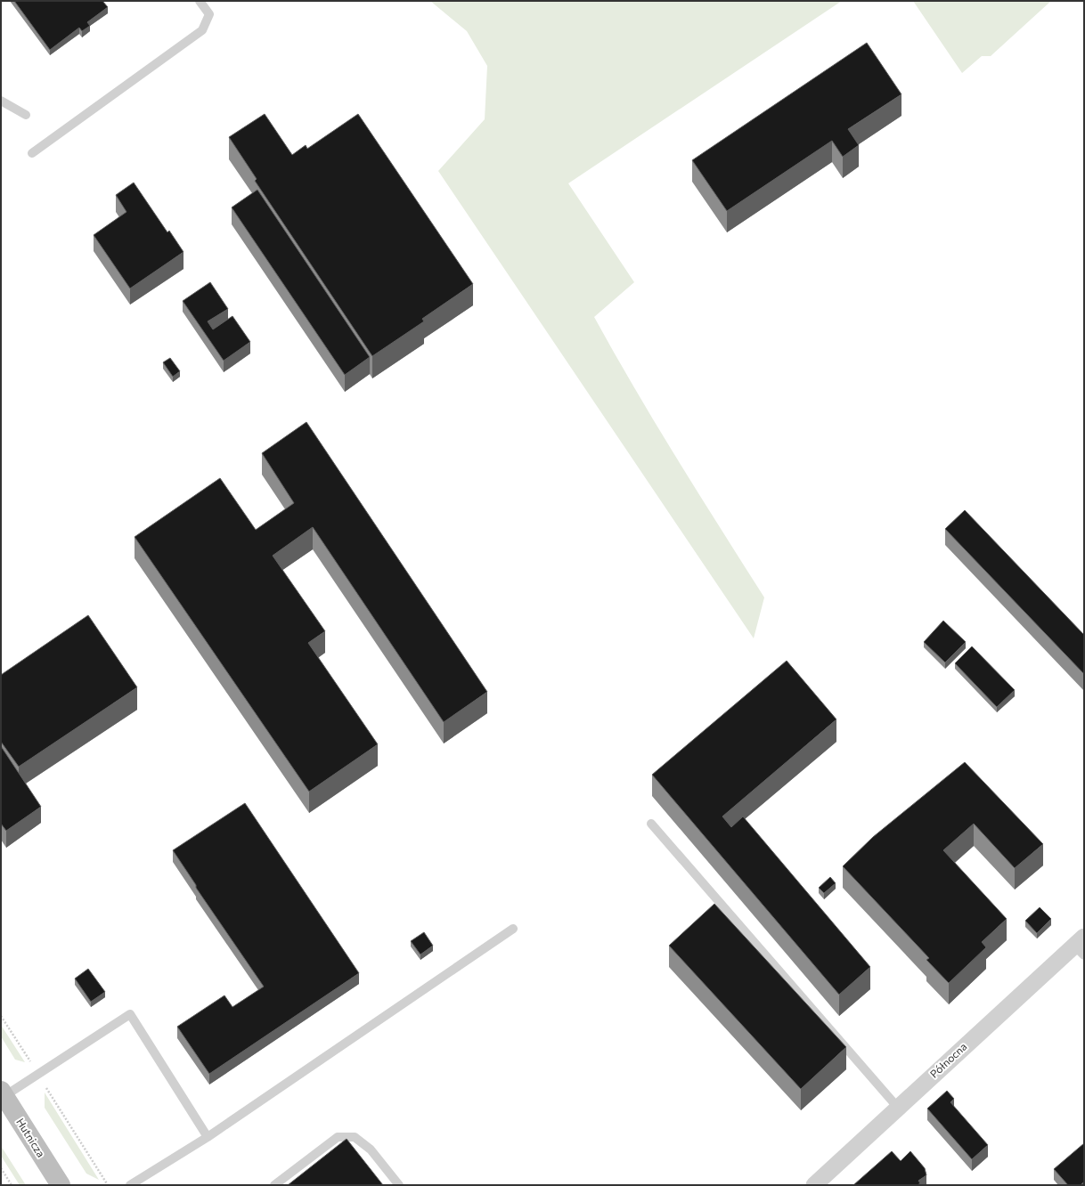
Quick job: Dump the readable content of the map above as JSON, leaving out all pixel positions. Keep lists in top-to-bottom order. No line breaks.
{"streets":{"main road":["Hutnicza"],"street":["Północna"]}}
